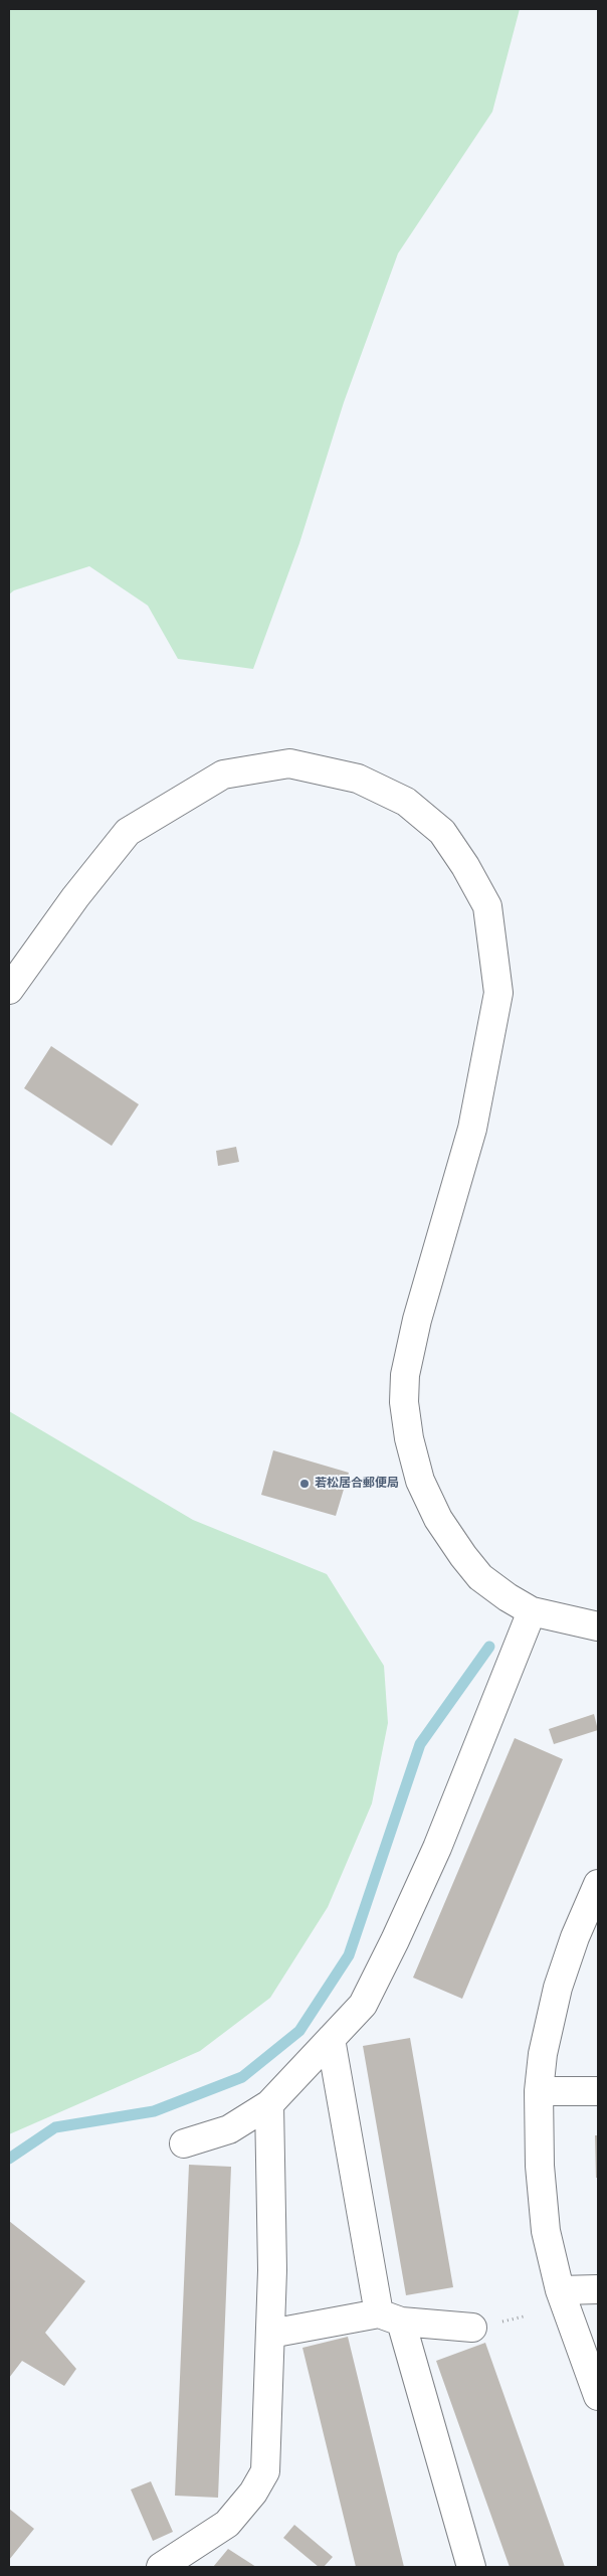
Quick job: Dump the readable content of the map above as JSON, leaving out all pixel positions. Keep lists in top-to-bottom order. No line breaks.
{"places":["若松居合郵便局"]}
